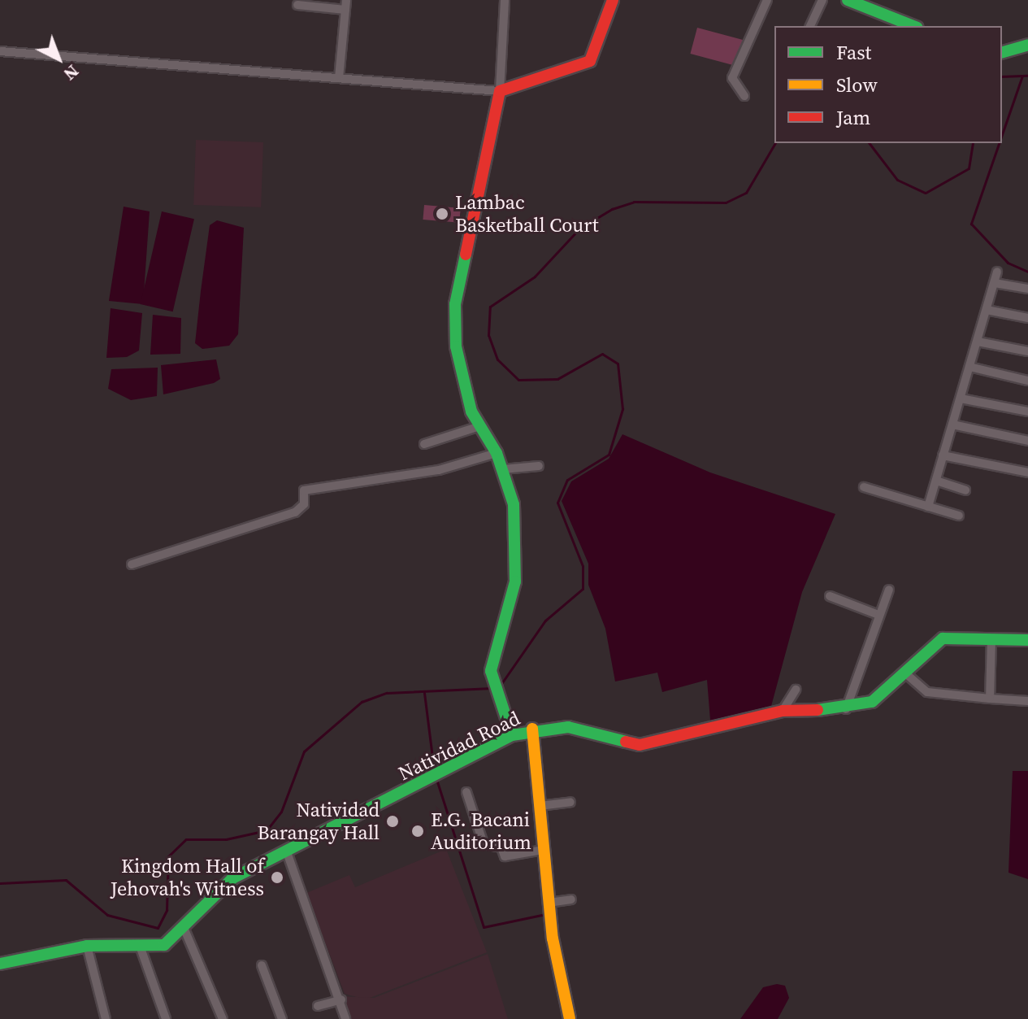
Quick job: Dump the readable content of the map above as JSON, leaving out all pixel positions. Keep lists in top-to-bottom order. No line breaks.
{"streets":{"street":["Natividad Road"]},"places":["Lambac Basketball Court","Natividad Barangay Hall","E.G. Bacani Auditorium","Kingdom Hall of Jehovah's Witness"],"legend":["Fast","Slow","Jam"],"north":"bottom right"}
